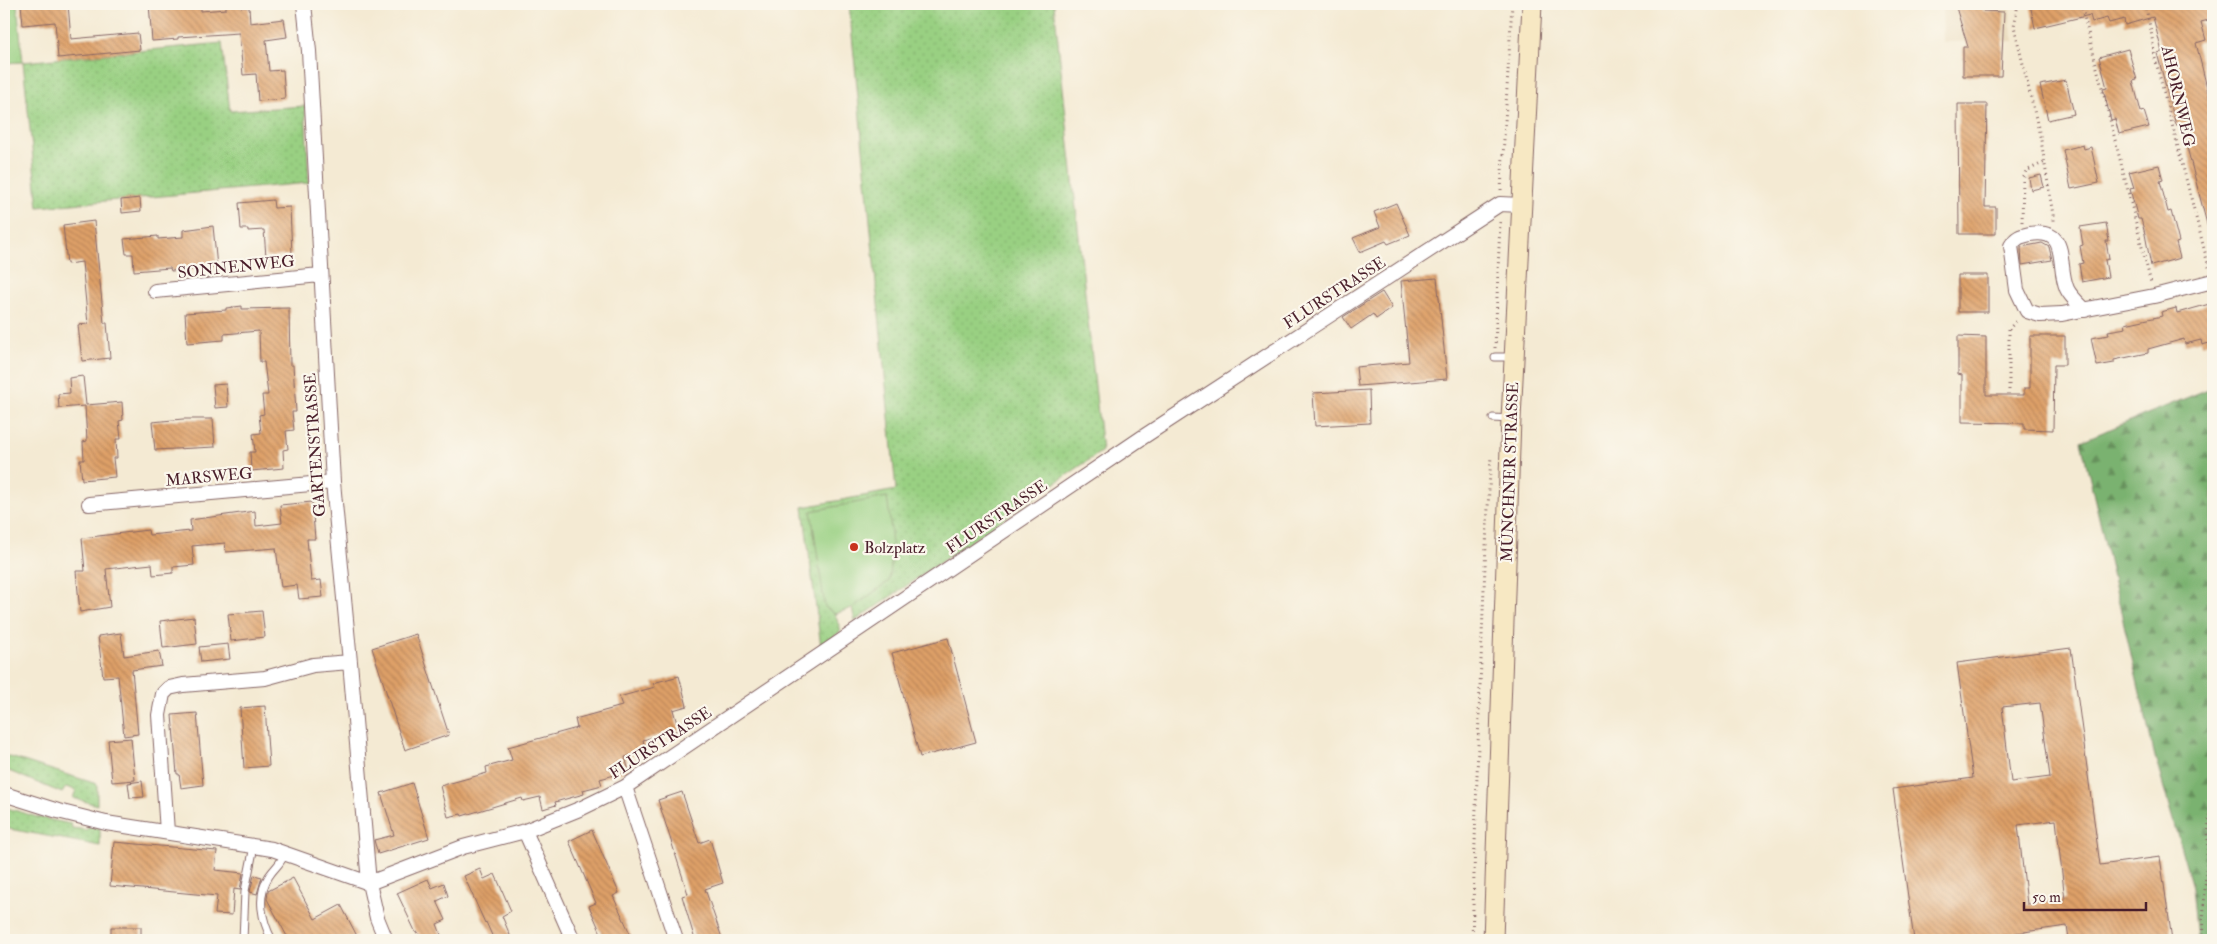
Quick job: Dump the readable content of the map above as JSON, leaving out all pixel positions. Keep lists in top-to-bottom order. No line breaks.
{"streets":{"main road":["MÜNCHNER STRASSE"],"street":["SONNENWEG","FLURSTRASSE","GARTENSTRASSE","MARSWEG"],"path":["AHORNWEG"]},"crossings":[["SONNENWEG","GARTENSTRASSE"],["FLURSTRASSE","GARTENSTRASSE"],["GARTENSTRASSE","MARSWEG"]],"places":["Bolzplatz"],"scale_bar":"50 m"}
